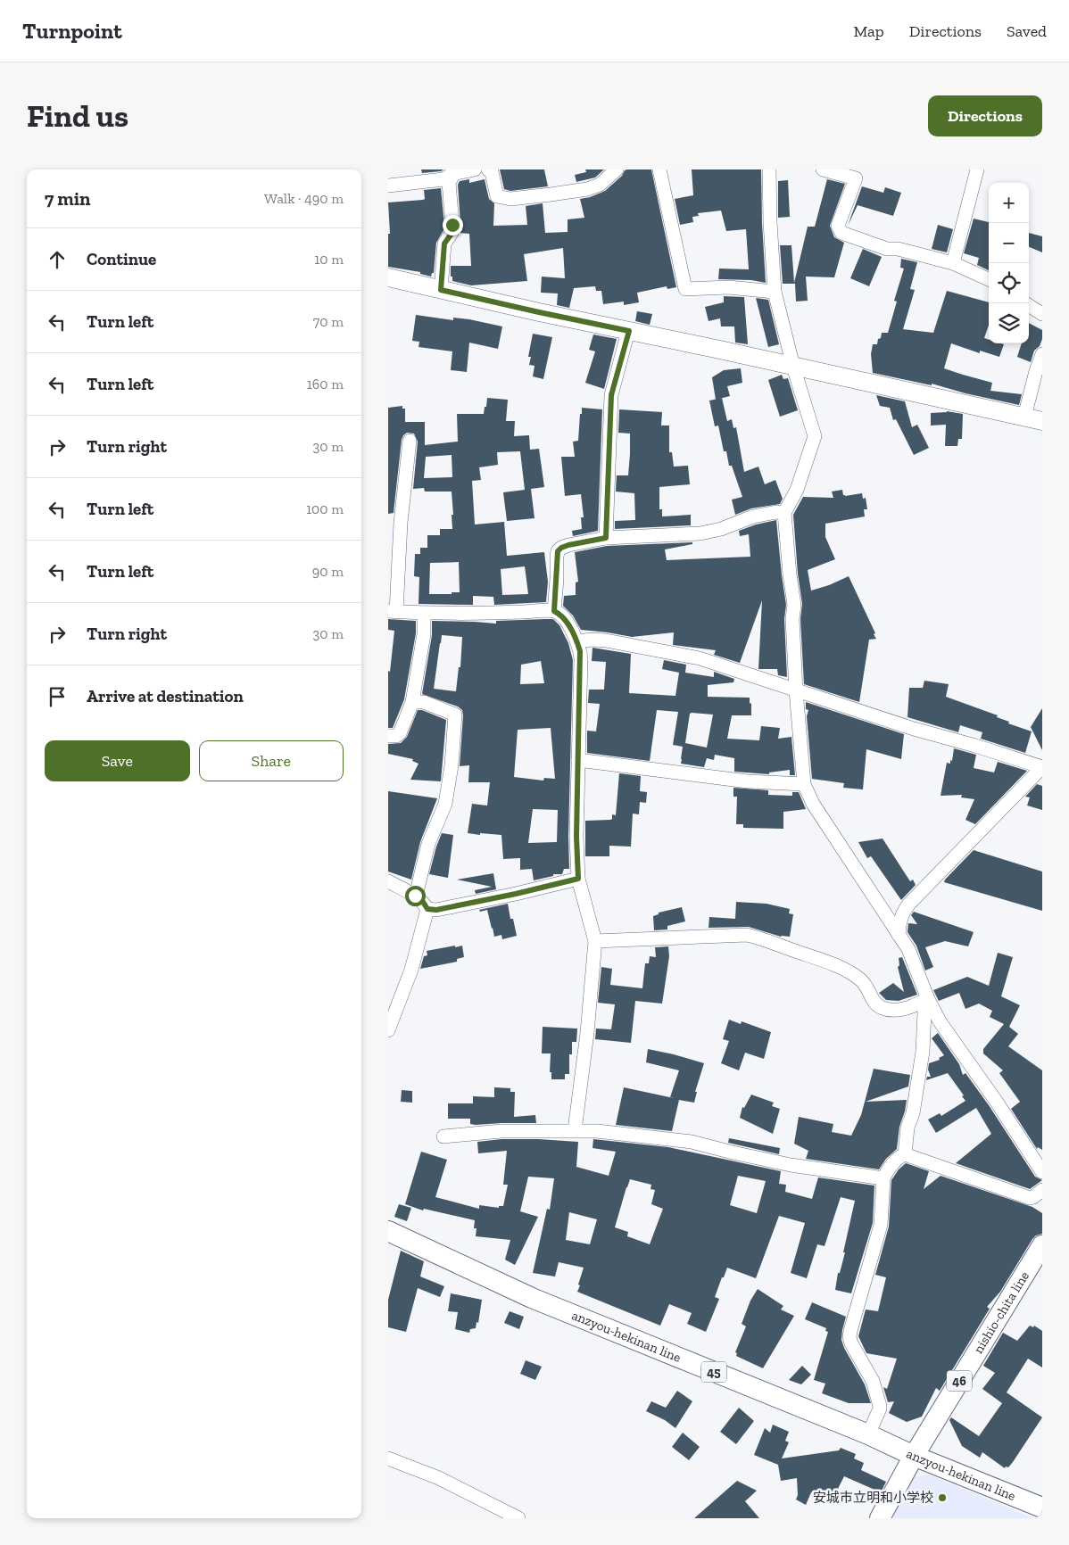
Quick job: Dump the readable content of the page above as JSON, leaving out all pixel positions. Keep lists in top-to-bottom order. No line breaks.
{"streets":{"main road":["nishio-chita line","anzyou-hekinan line","45","46"]},"crossings":[["nishio-chita line","anzyou-hekinan line"]],"places":["安城市立明和小学校"],"page":{"header":"Turnpoint","nav":["Map","Directions","Saved"],"buttons":["Directions",["Save","Share"]],"title":"Find us","heading":["7 min","Walk · 490 m"],"map_buttons":["+","−"],"list":[["Continue","10 m"],["Turn left","70 m"],["Turn left","160 m"],["Turn right","30 m"],["Turn left","100 m"],["Turn left","90 m"],["Turn right","30 m"],"Arrive at destination"]}}
